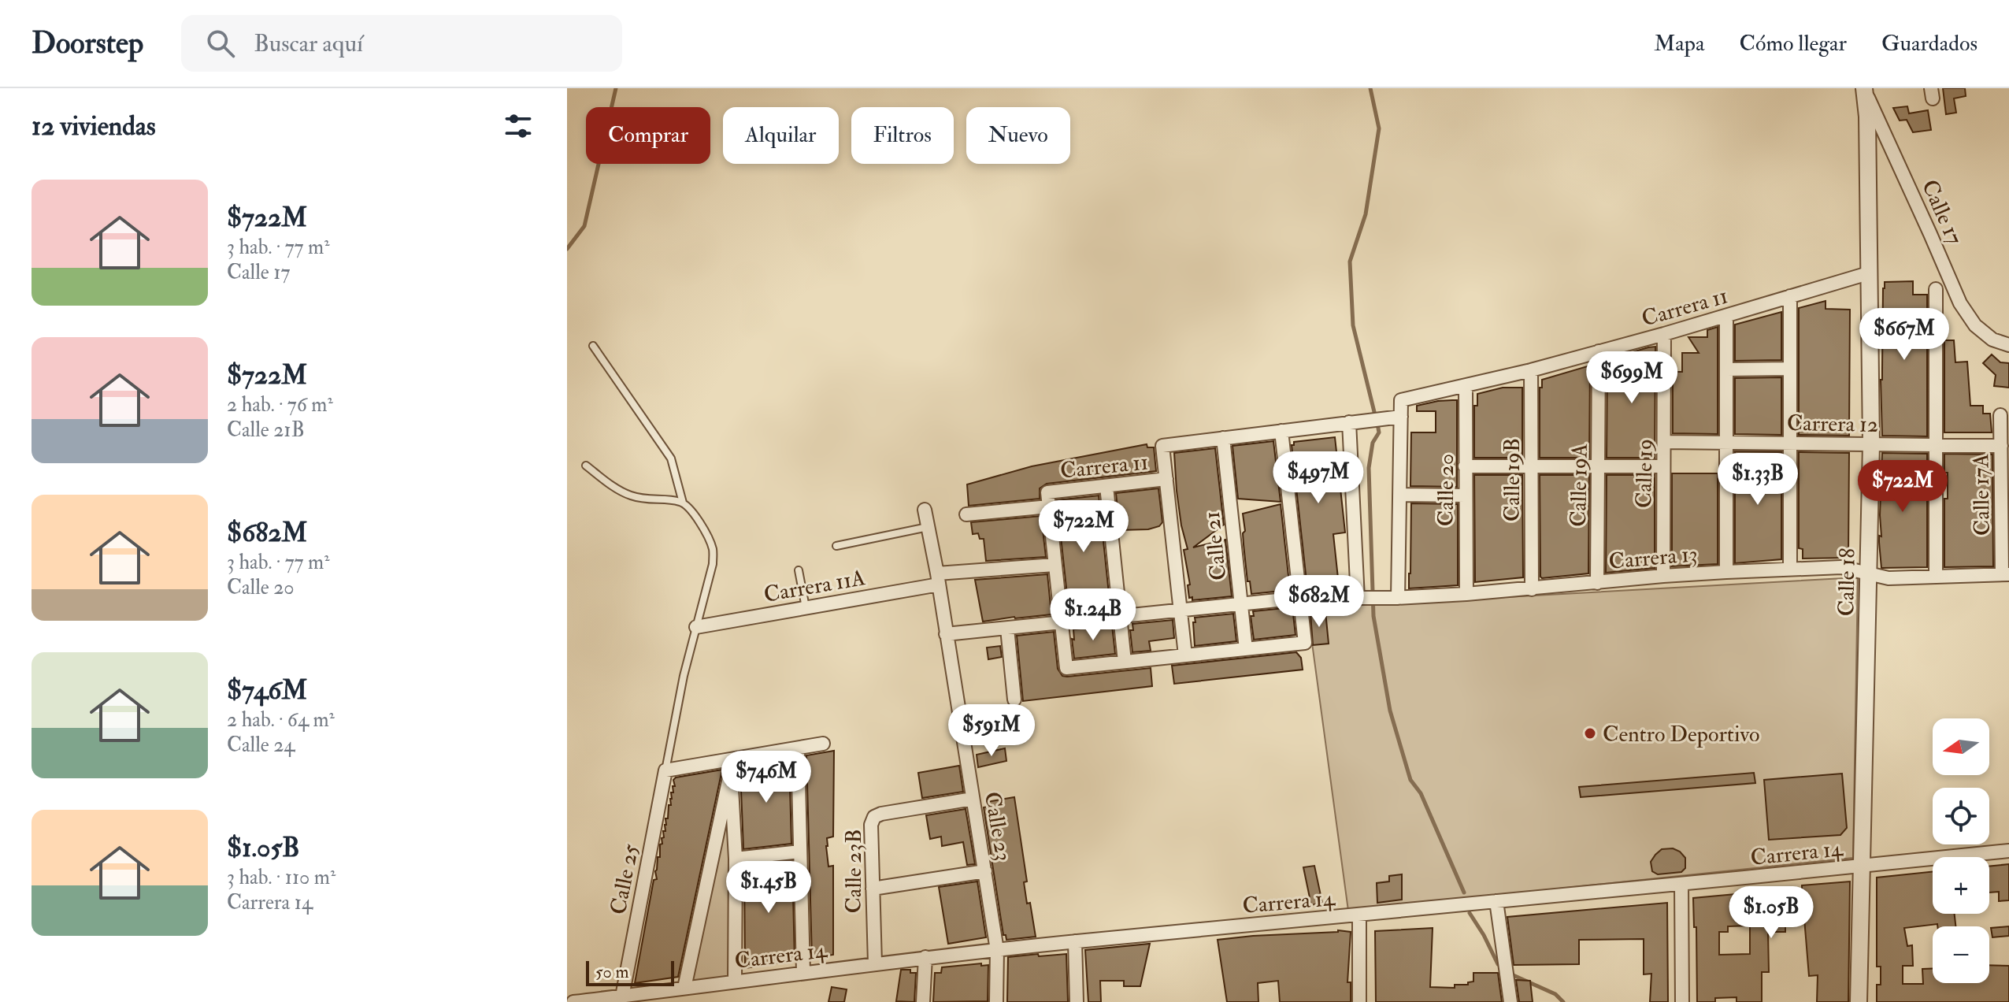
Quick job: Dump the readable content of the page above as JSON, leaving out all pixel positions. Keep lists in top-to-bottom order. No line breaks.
{"streets":{"street":["Calle 17","Carrera 11","Carrera 12","Calle 19","Calle 19B","Calle 19A","Calle 20","Calle 17A","Calle 21","Carrera 13","Calle 18","Carrera 11A","Calle 23","Carrera 14","Calle 23B","Calle 25"]},"crossings":[["Calle 17","Calle 18"],["Carrera 11","Calle 19"],["Carrera 11","Calle 19B"],["Carrera 11","Calle 19A"],["Carrera 11","Calle 20"],["Carrera 11","Calle 18"],["Carrera 12","Calle 19"],["Carrera 12","Calle 17A"],["Carrera 12","Calle 18"],["Calle 19","Carrera 13"],["Calle 19B","Carrera 13"],["Calle 19A","Carrera 13"],["Calle 20","Carrera 13"],["Calle 17A","Carrera 13"],["Calle 21","Carrera 13"],["Carrera 13","Calle 18"],["Carrera 13","Calle 23"],["Calle 18","Carrera 14"],["Carrera 11A","Calle 23"],["Calle 23","Carrera 14"],["Calle 23","Calle 23B"],["Carrera 14","Calle 23B"],["Carrera 14","Calle 25"]],"places":["Centro Deportivo"],"scale_bar":"50 m","north":"left","page":{"header":"Doorstep","search":"Buscar aquí","nav":["Mapa","Cómo llegar","Guardados"],"heading":"12 viviendas","chip":["Comprar","Alquilar","Filtros","Nuevo"],"list":[{"name":"$722M","note":"3 hab. · 77 m² · Calle 17"},{"name":"$722M","note":"2 hab. · 76 m² · Calle 21B"},{"name":"$682M","note":"3 hab. · 77 m² · Calle 20"},{"name":"$746M","note":"2 hab. · 64 m² · Calle 24"},{"name":"$1.05B","note":"3 hab. · 110 m² · Carrera 14"}],"price":["$667M","$699M","$497M","$1.33B","$722M","$722M","$682M","$1.24B","$591M","$746M","$1.45B","$1.05B"],"map_buttons":["+","−"],"scale":"50 m"}}
